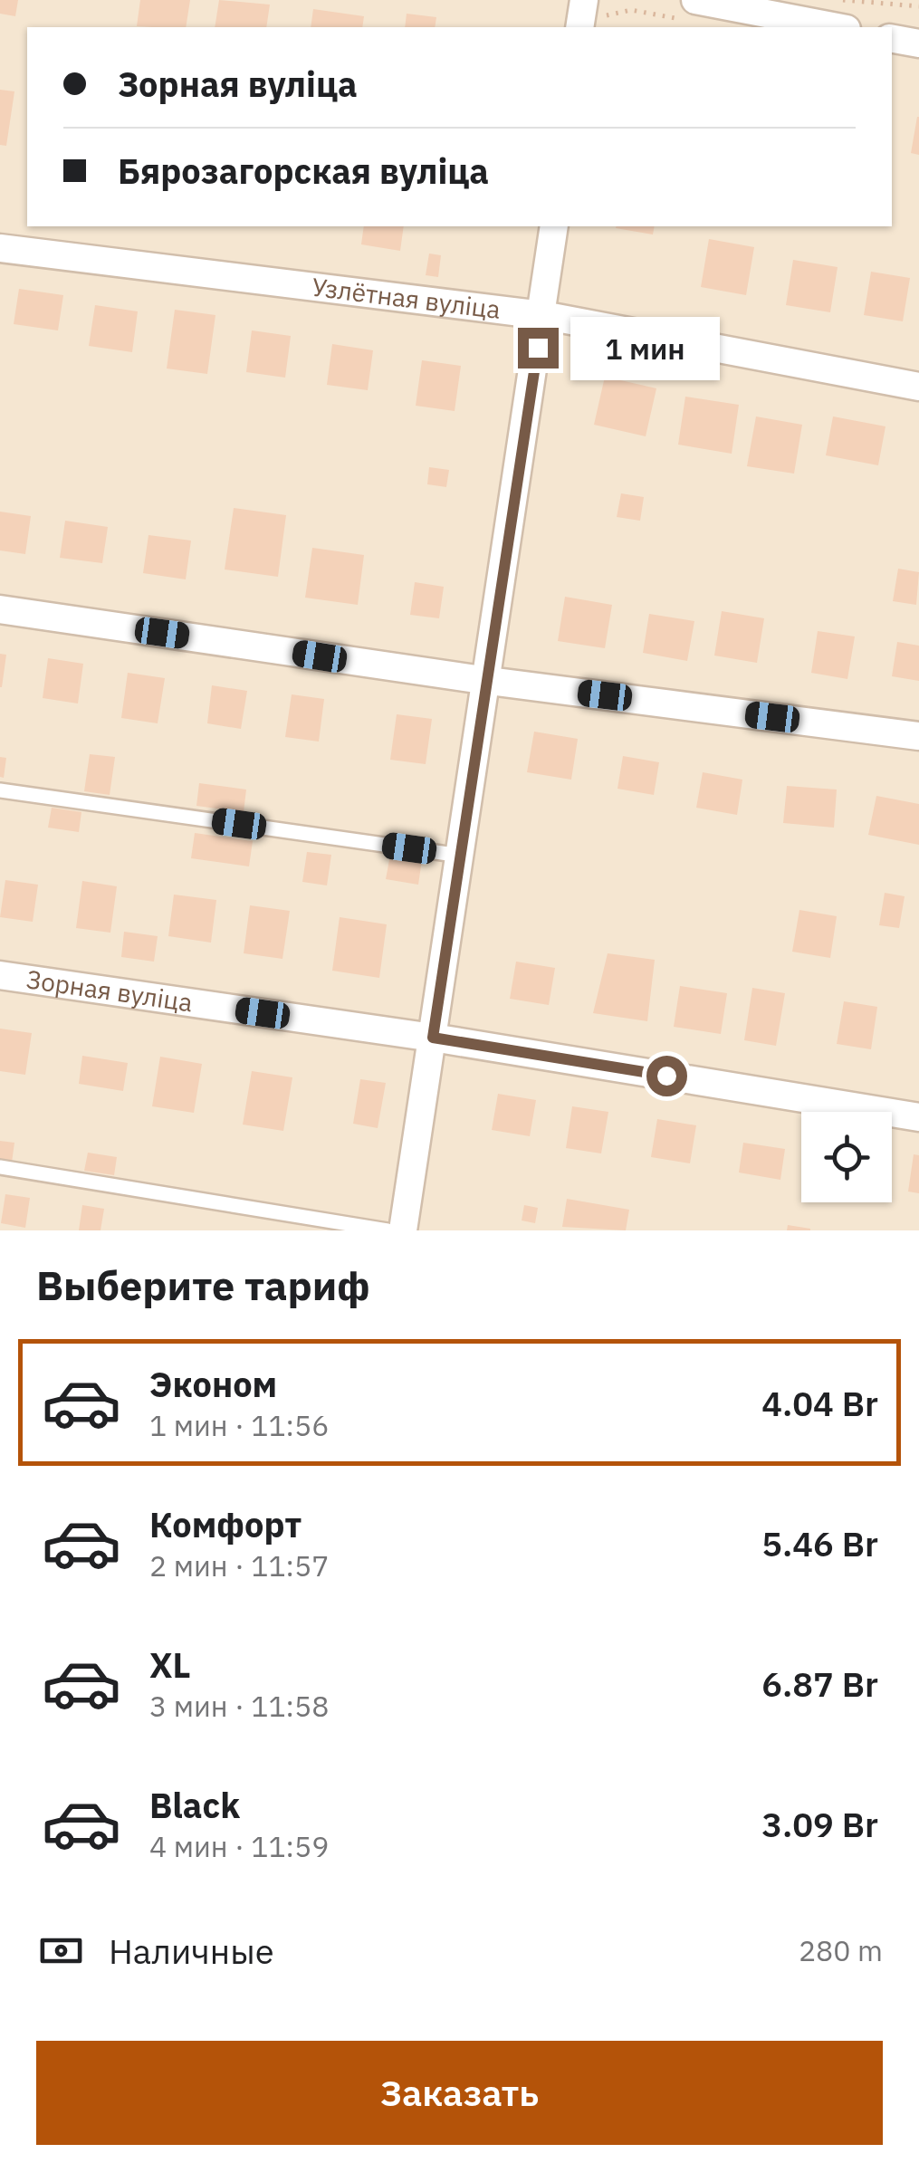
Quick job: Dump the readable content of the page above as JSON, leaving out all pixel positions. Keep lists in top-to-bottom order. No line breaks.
{"streets":{"street":["Узлётная вуліца","Зорная вуліца"]},"page":{"banner":["Зорная вуліца","Бярозагорская вуліца"],"bubble":"1 мин","heading":"Выберите тариф","list":[{"name":"Эконом","note":"1 мин · 11:56","value":"4.04 Br"},{"name":"Комфорт","note":"2 мин · 11:57","value":"5.46 Br"},{"name":"XL","note":"3 мин · 11:58","value":"6.87 Br"},{"name":"Black","note":"4 мин · 11:59","value":"3.09 Br"}],"pay":["Наличные","280 m"],"buttons":"Заказать"}}
